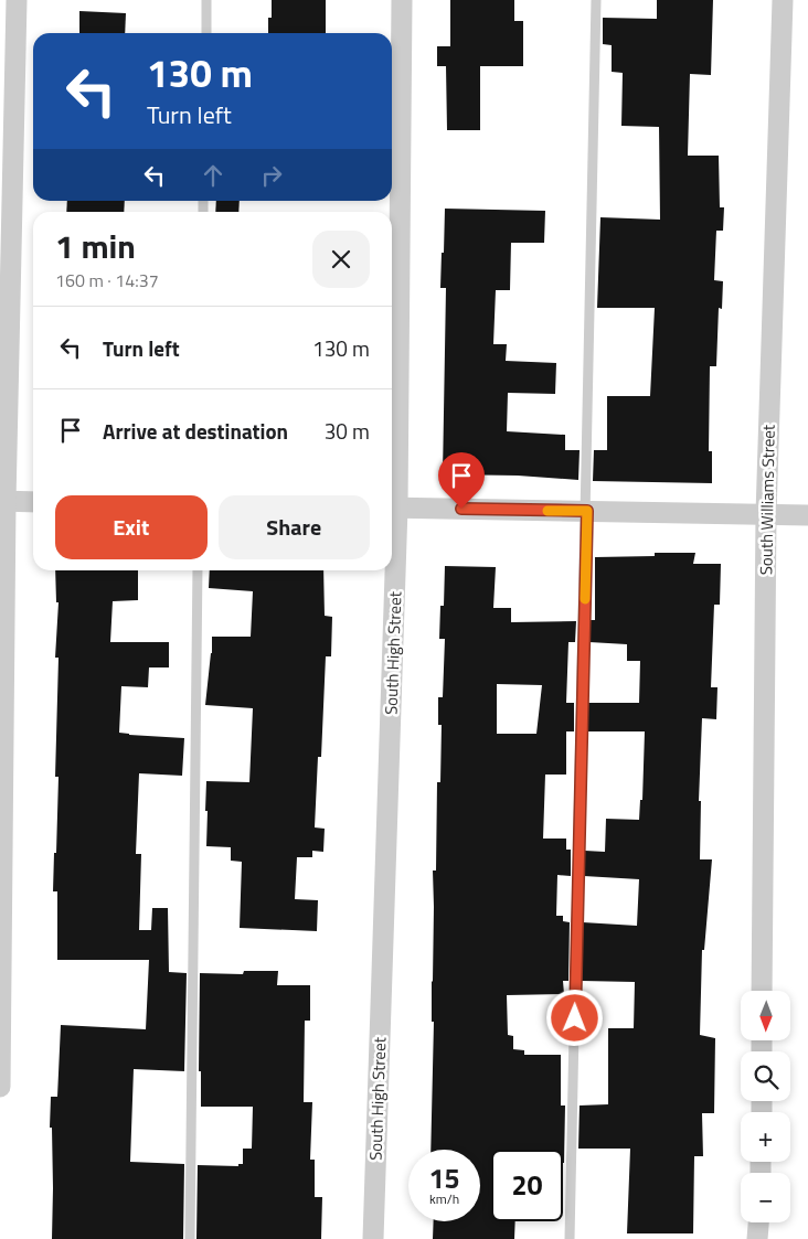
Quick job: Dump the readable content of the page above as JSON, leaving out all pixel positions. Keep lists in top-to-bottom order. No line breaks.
{"streets":{"street":["South Williams Street","South High Street"]},"north":"bottom","page":{"turn":["130 m","Turn left"],"heading":["1 min","160 m · 14:37"],"list":[{"name":"Turn left","value":"130 m"},{"name":"Arrive at destination","value":"30 m"}],"buttons":["Exit","Share"],"map_buttons":["+","−"],"speed":"15 km/h","limit":"20"}}
